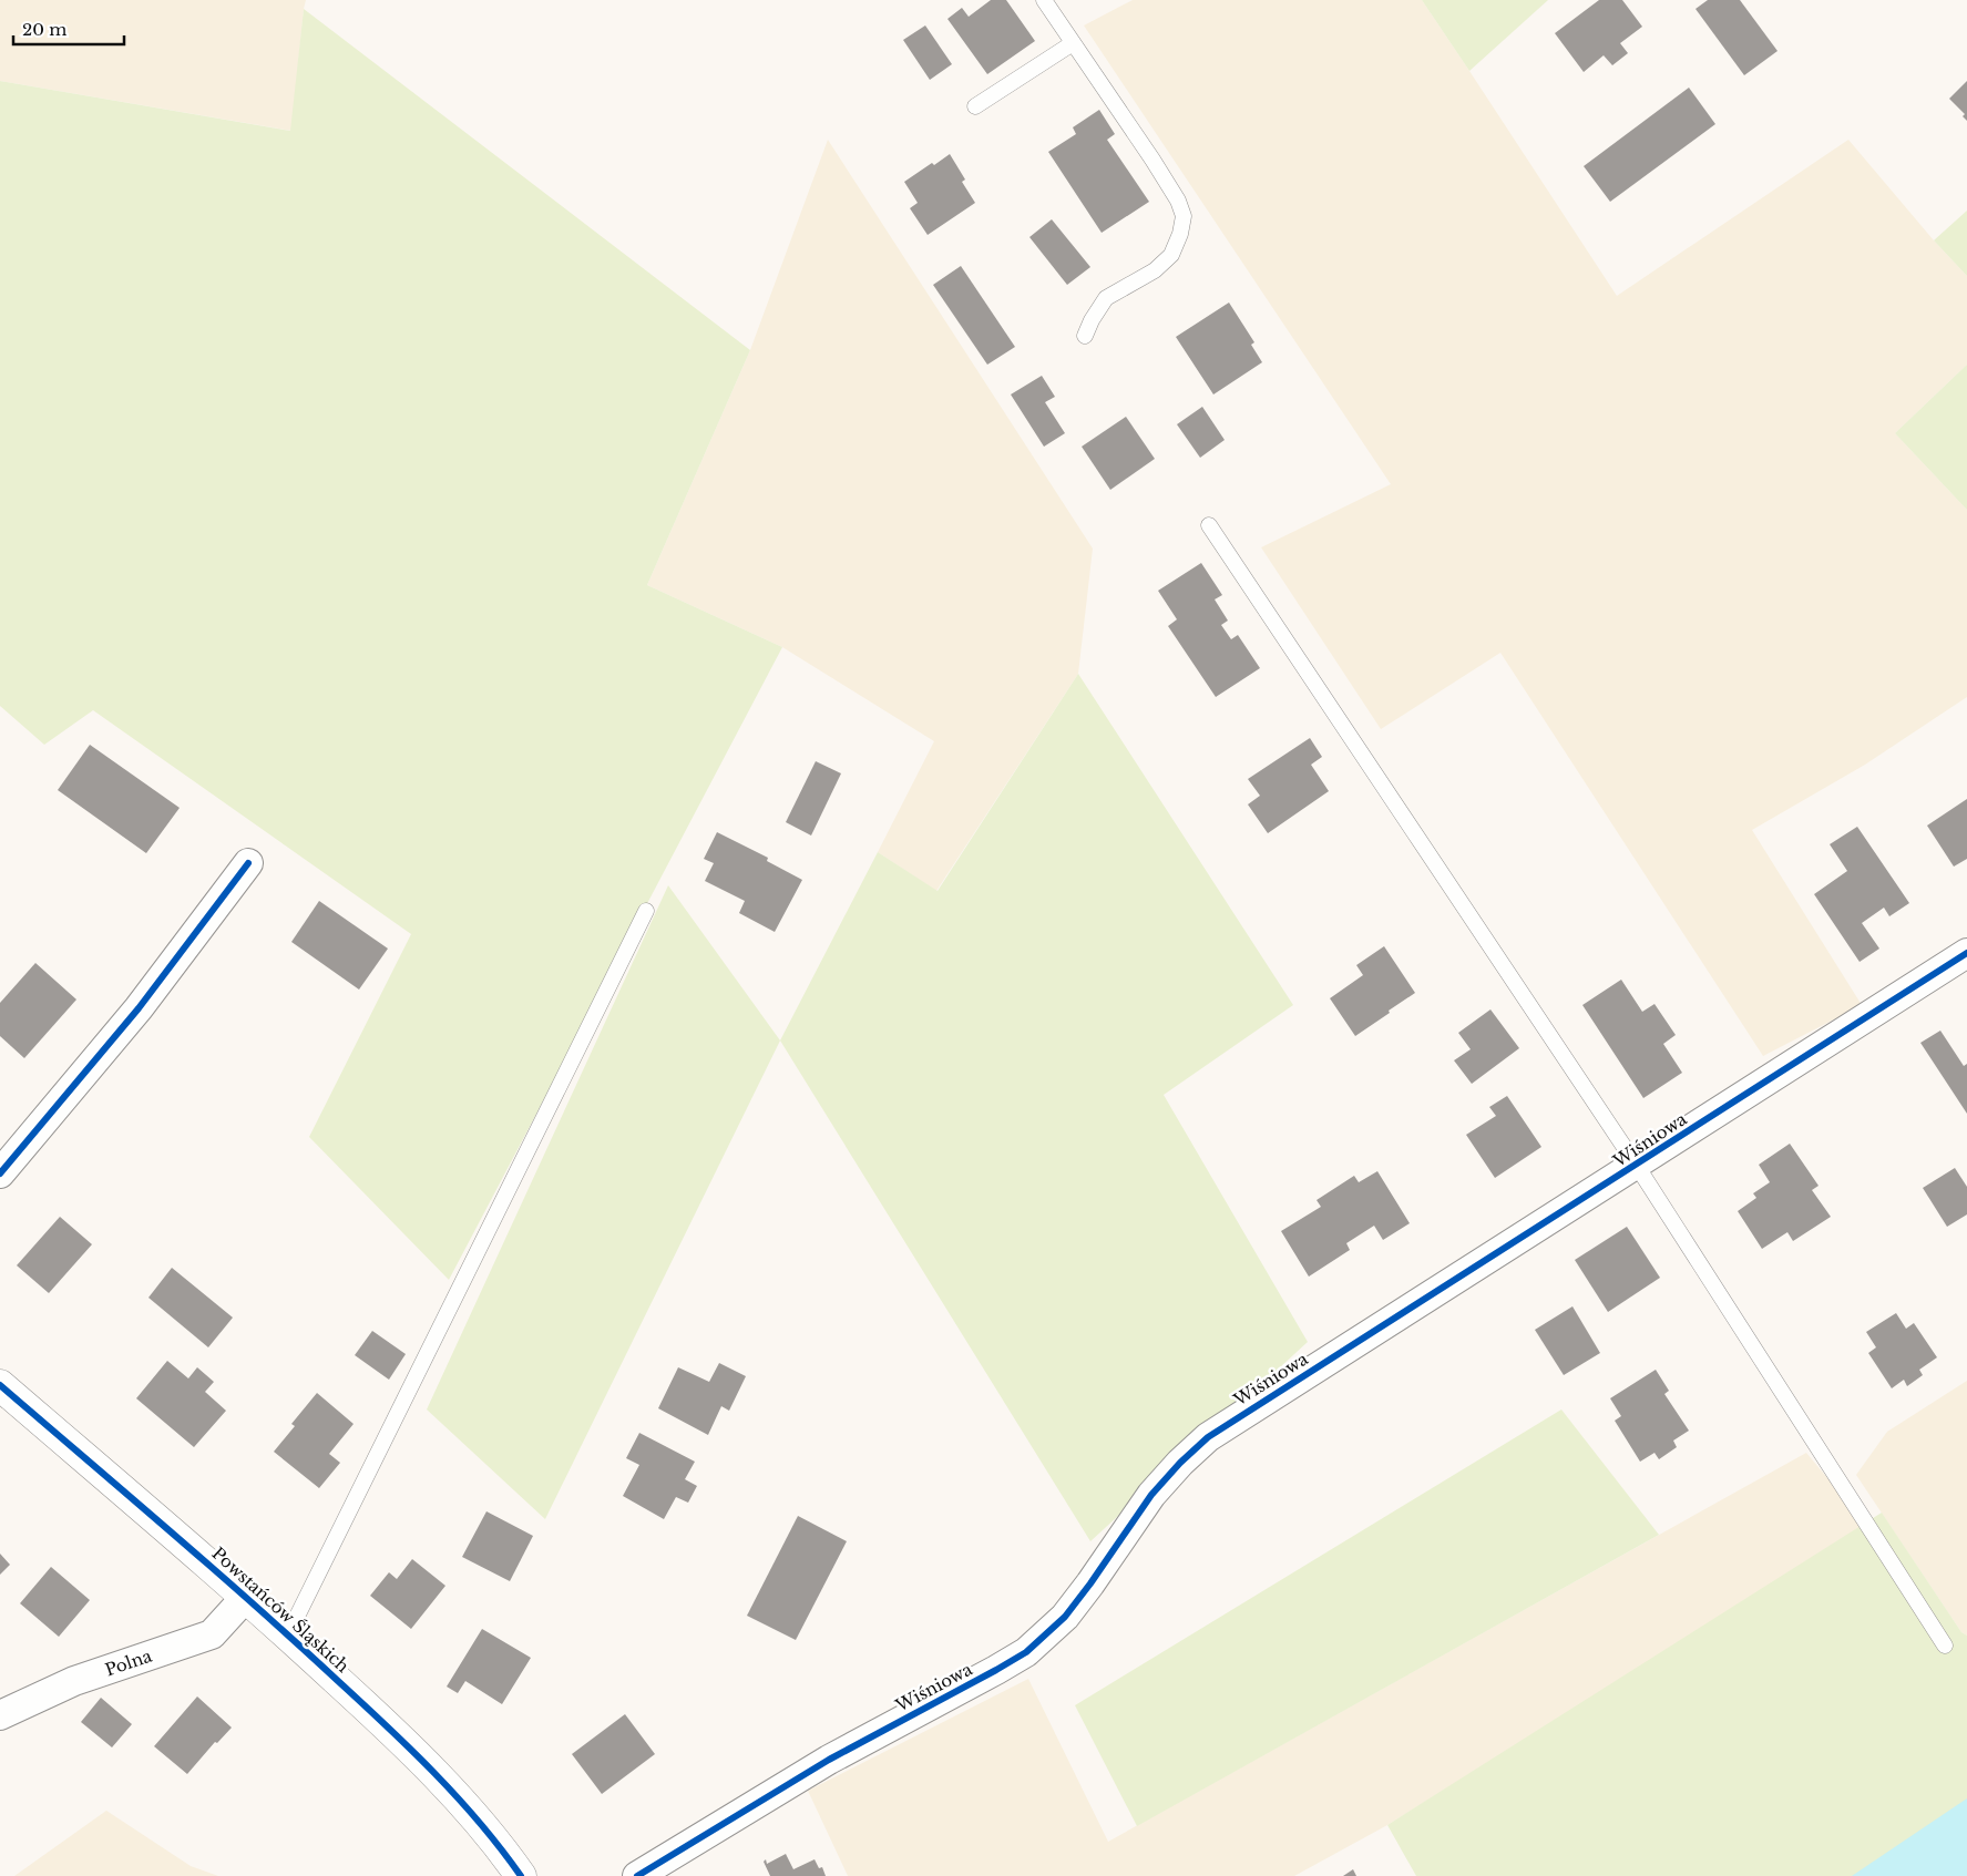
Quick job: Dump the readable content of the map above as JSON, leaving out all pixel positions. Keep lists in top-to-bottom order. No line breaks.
{"streets":{"street":["Wiśniowa","Powstańców Śląskich","Polna"]},"crossings":[["Powstańców Śląskich","Polna"]],"scale_bar":"20 m"}
